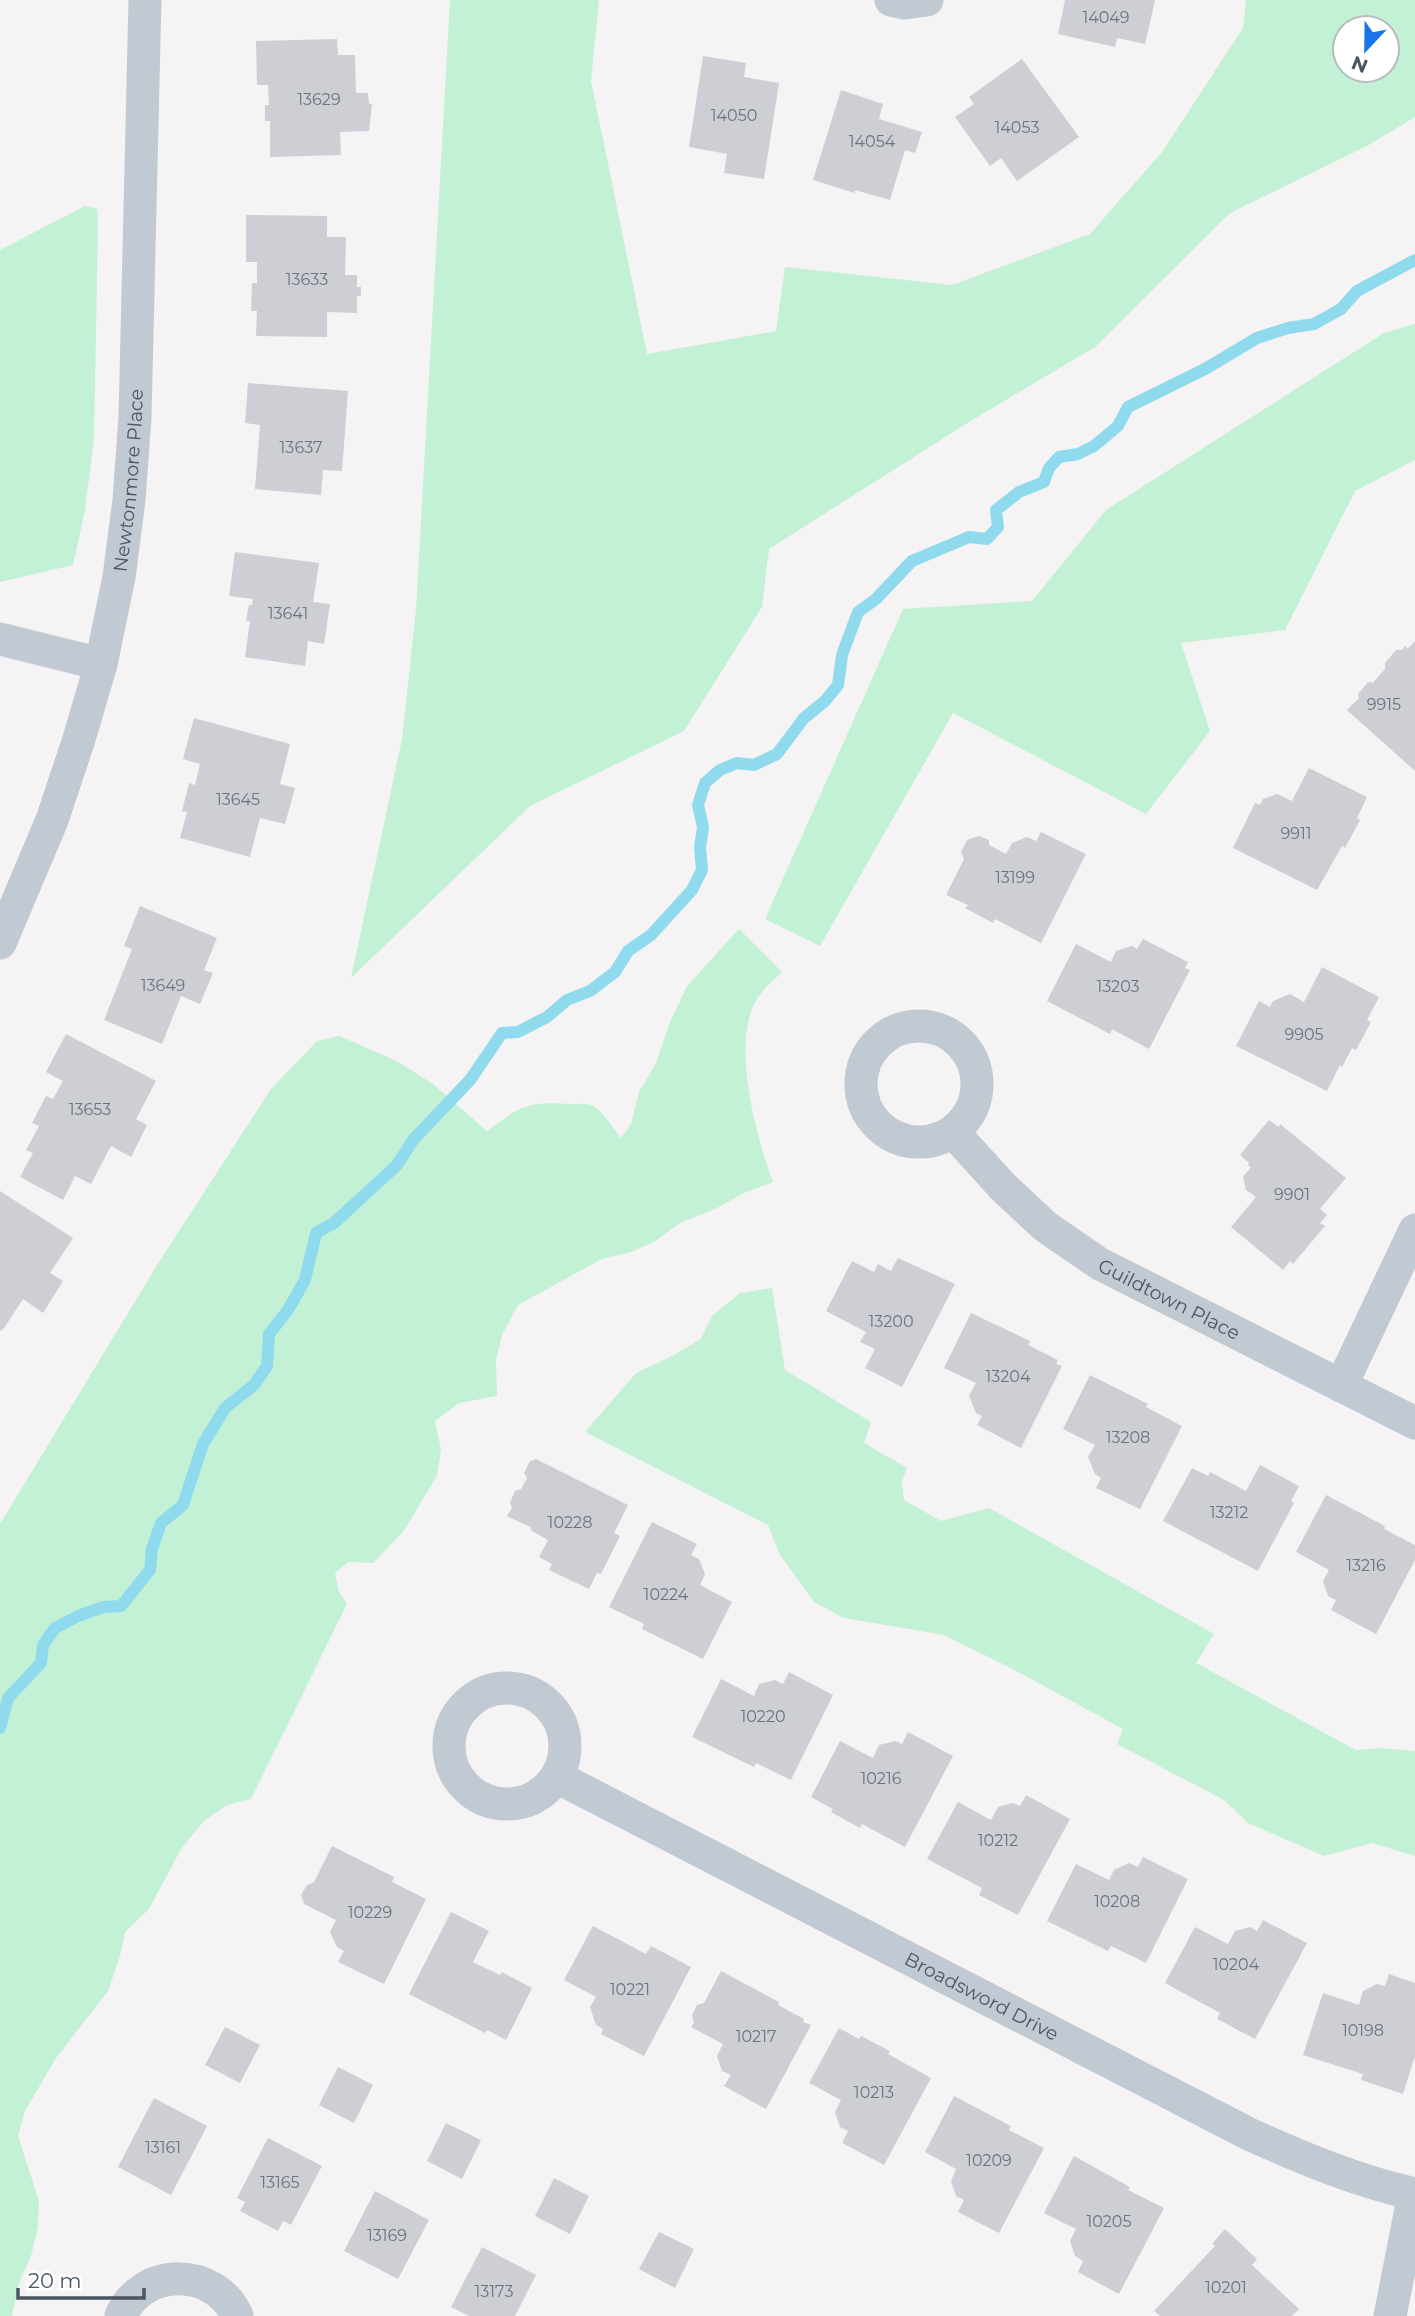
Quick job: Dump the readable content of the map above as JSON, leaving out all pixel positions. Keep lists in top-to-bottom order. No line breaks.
{"streets":{"street":["Newtonmore Place","Guildtown Place","Broadsword Drive"]},"house_numbers":["14049","13629","14050","14053","14054","13633","13637","13641","9915","13645","9911","13199","13649","13203","9905","13653","9901","13200","13204","13208","13212","10228","13216","10224","10220","10216","10212","10208","10229","10204","10221","10198","10217","10213","13161","10209","13165","10205","13169","10201","13173"],"scale_bar":"20 m","north":"bottom"}
